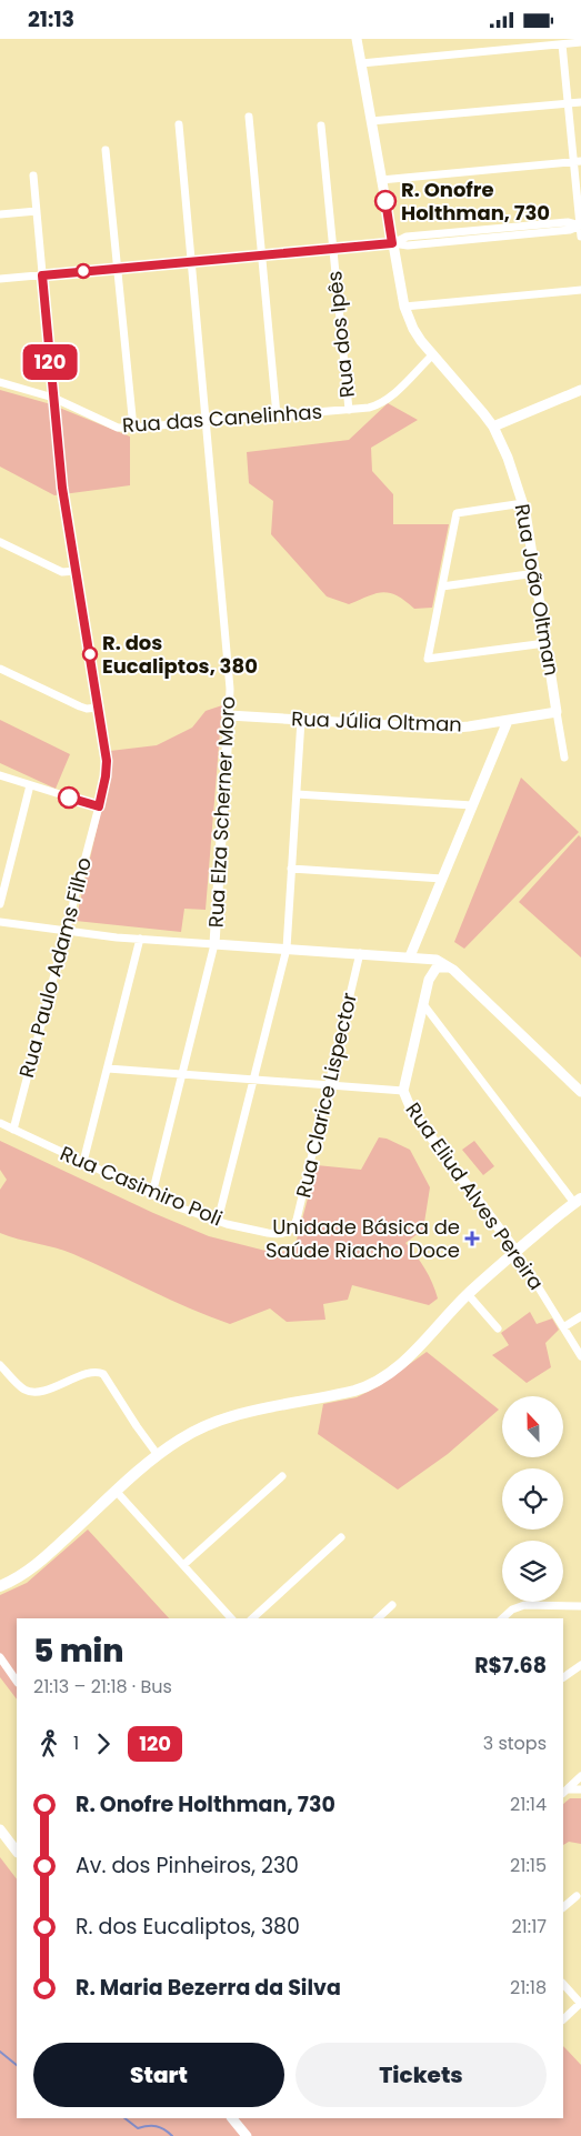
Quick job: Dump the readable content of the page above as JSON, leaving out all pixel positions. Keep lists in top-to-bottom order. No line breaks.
{"streets":{"street":["Rua dos Ipês","Rua das Canelinhas","Rua João Oltman","Rua Júlia Oltman","Rua Elza Scherner Moro","Rua Paulo Adams Filho","Rua Clarice Lispector","Rua Casimiro Poli","Rua Eliud Alves Pereira"]},"crossings":[["Rua dos Ipês","Rua das Canelinhas"],["Rua das Canelinhas","Rua João Oltman"],["Rua das Canelinhas","Rua Elza Scherner Moro"],["Rua das Canelinhas","Rua Paulo Adams Filho"],["Rua João Oltman","Rua Júlia Oltman"],["Rua Júlia Oltman","Rua Elza Scherner Moro"],["Rua Elza Scherner Moro","Rua Casimiro Poli"],["Rua Elza Scherner Moro","Rua Eliud Alves Pereira"],["Rua Paulo Adams Filho","Rua Casimiro Poli"],["Rua Clarice Lispector","Rua Casimiro Poli"],["Rua Clarice Lispector","Rua Eliud Alves Pereira"]],"places":{"other":["R. Onofre Holthman, 730","R. dos Eucaliptos, 380"],"health":["Unidade Básica de Saúde Riacho Doce"]},"lines":["bus line 120"],"north":"top","page":{"status":"21:13","on_map":"120","heading":["5 min","21:13 – 21:18 · Bus","R$7.68"],"legs":["1","120","3 stops"],"list":[{"name":"R. Onofre Holthman, 730","value":"21:14"},{"name":"Av. dos Pinheiros, 230","value":"21:15"},{"name":"R. dos Eucaliptos, 380","value":"21:17"},{"name":"R. Maria Bezerra da Silva","value":"21:18"}],"buttons":["Start","Tickets"]}}
